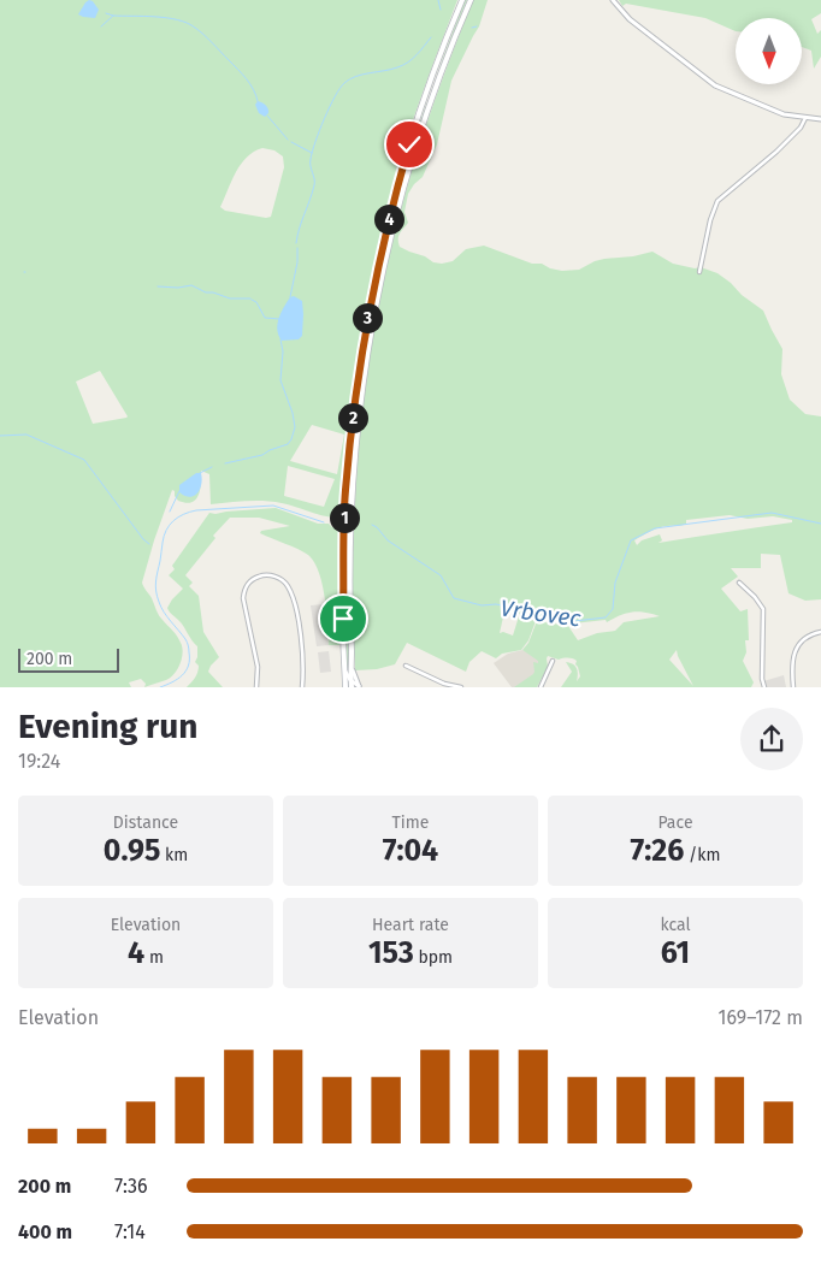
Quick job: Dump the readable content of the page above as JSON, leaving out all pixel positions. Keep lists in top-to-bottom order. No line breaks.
{"water":["Vrbovec"],"scale_bar":"200 m","north":"bottom","page":{"pins":["4","3","2","1"],"scale":"200 m","heading":["Evening run","19:24"],"stats":[["Distance","0.95 km"],["Time","7:04"],["Pace","7:26 /km"],["Elevation","4 m"],["Heart rate","153 bpm"],["kcal","61"]],"chart":["Elevation","169–172 m"],"list":[{"name":"200 m","note":"7:36"},{"name":"400 m","note":"7:14"}]}}
